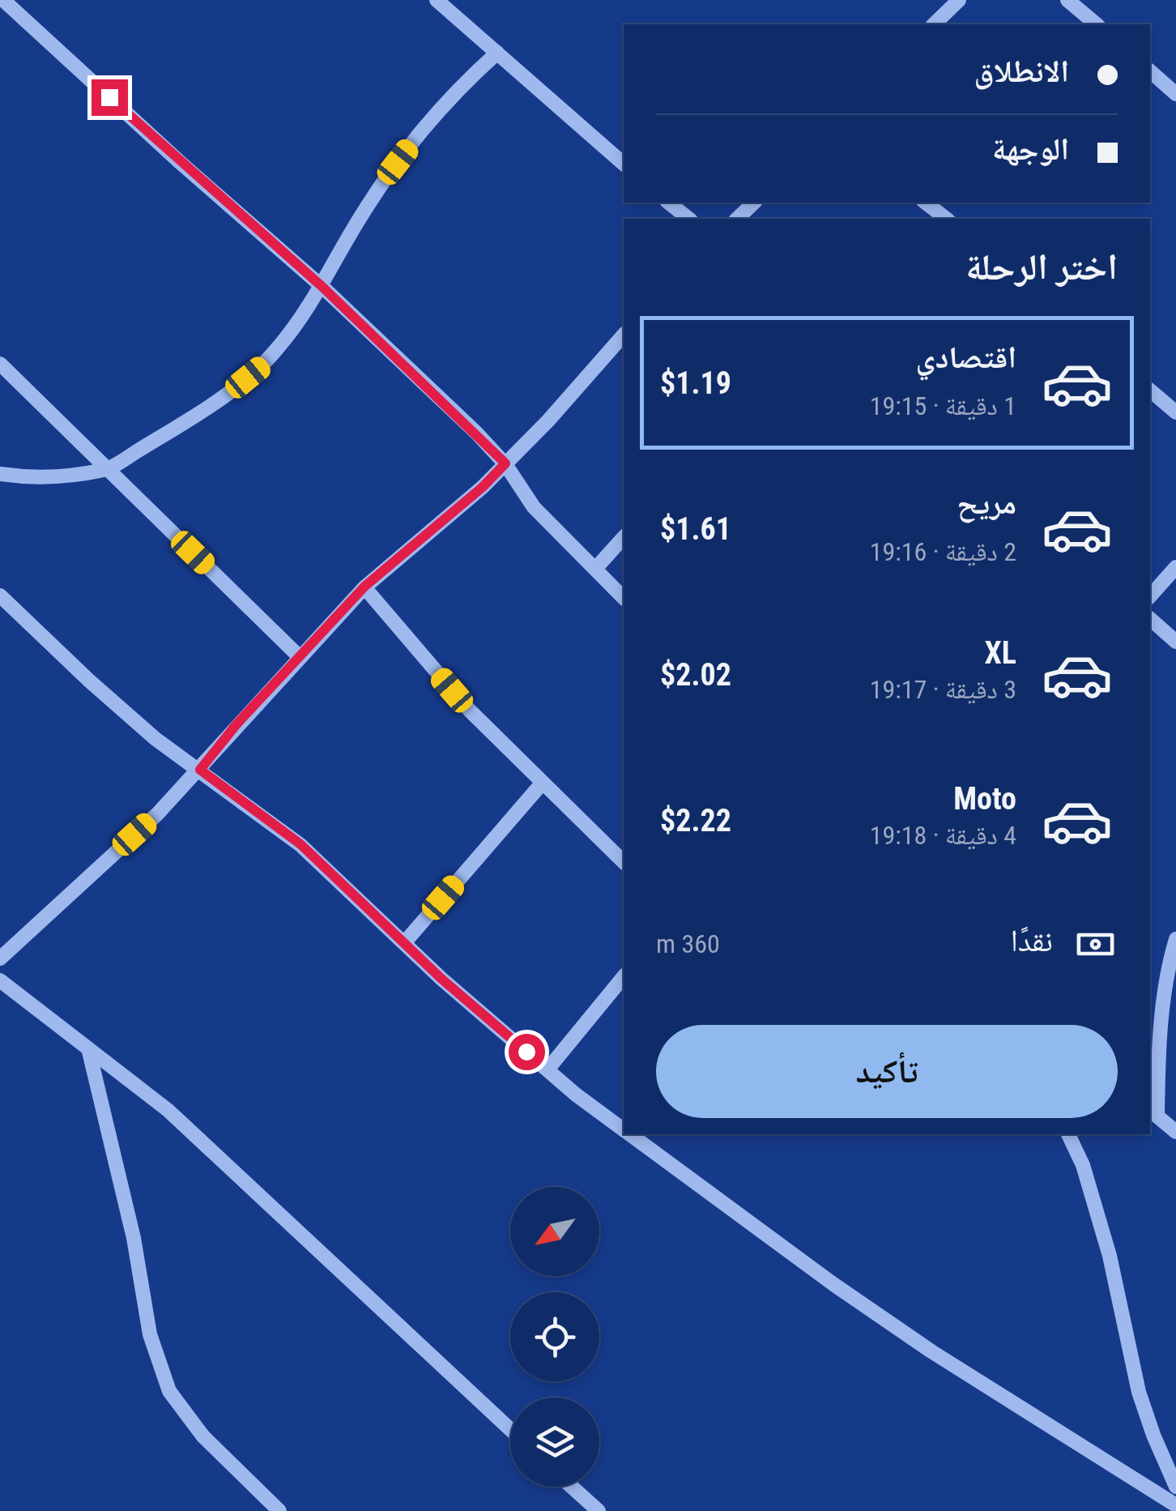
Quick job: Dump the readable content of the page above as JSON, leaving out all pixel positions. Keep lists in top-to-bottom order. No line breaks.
{"north":"bottom left","page":{"banner":["الانطلاق","الوجهة"],"heading":"اختر الرحلة","list":[{"name":"اقتصادي","note":"1 دقيقة · 19:15","value":"$1.19"},{"name":"مريح","note":"2 دقيقة · 19:16","value":"$1.61"},{"name":"XL","note":"3 دقيقة · 19:17","value":"$2.02"},{"name":"Moto","note":"4 دقيقة · 19:18","value":"$2.22"}],"pay":["نقدًا","360 m"],"buttons":"تأكيد"}}
